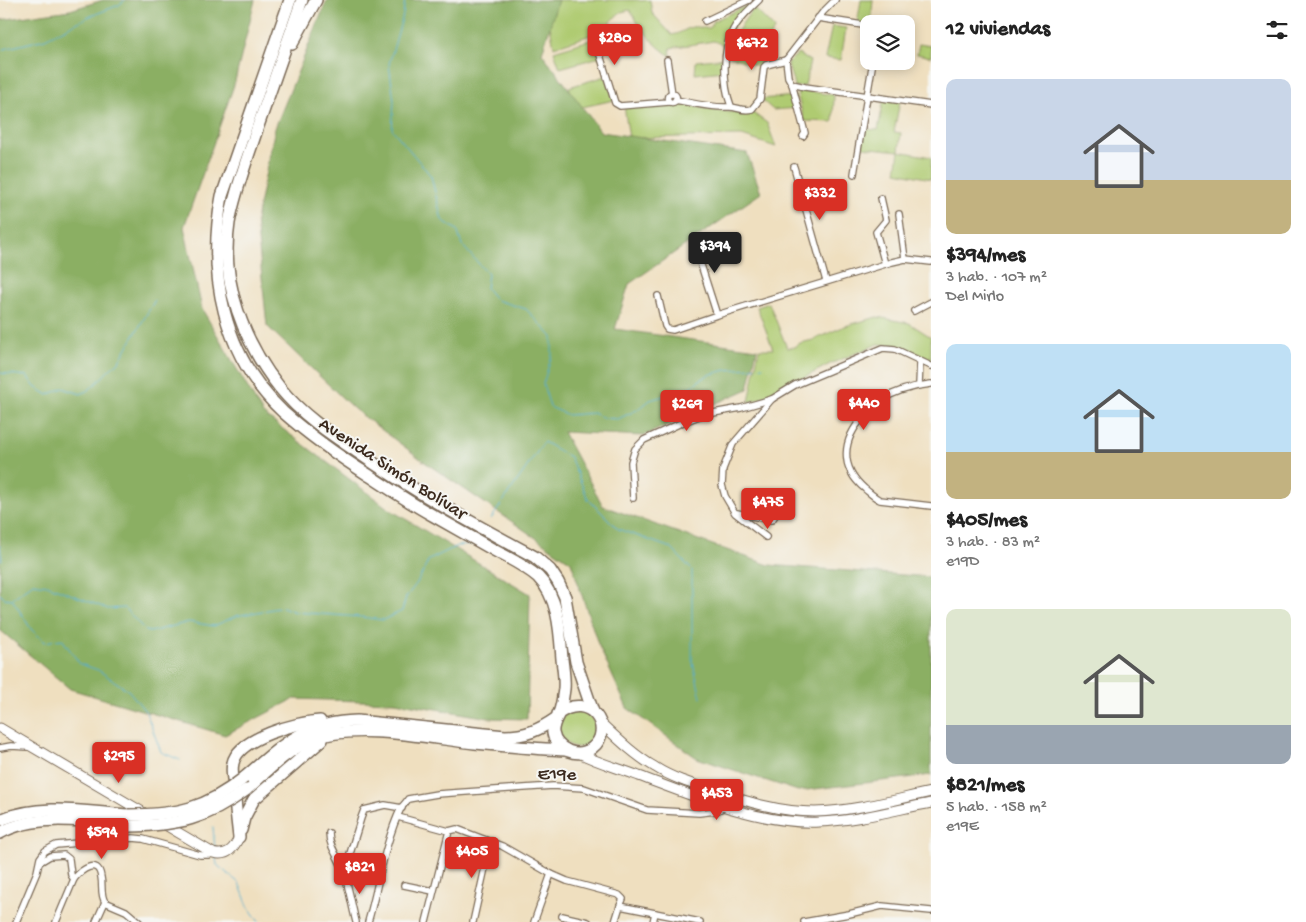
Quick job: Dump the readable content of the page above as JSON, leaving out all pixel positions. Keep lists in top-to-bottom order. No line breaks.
{"streets":{"highway":["Avenida Simón Bolívar"],"street":["E19e"]},"page":{"heading":"12 viviendas","price":["$280","$672","$332","$394","$440","$269","$475","$295","$453","$594","$405","$821"],"list":[{"name":"$394/mes","note":"3 hab. · 107 m² · Del Mirlo"},{"name":"$405/mes","note":"3 hab. · 83 m² · e19D"},{"name":"$821/mes","note":"5 hab. · 158 m² · e19E"}]}}
